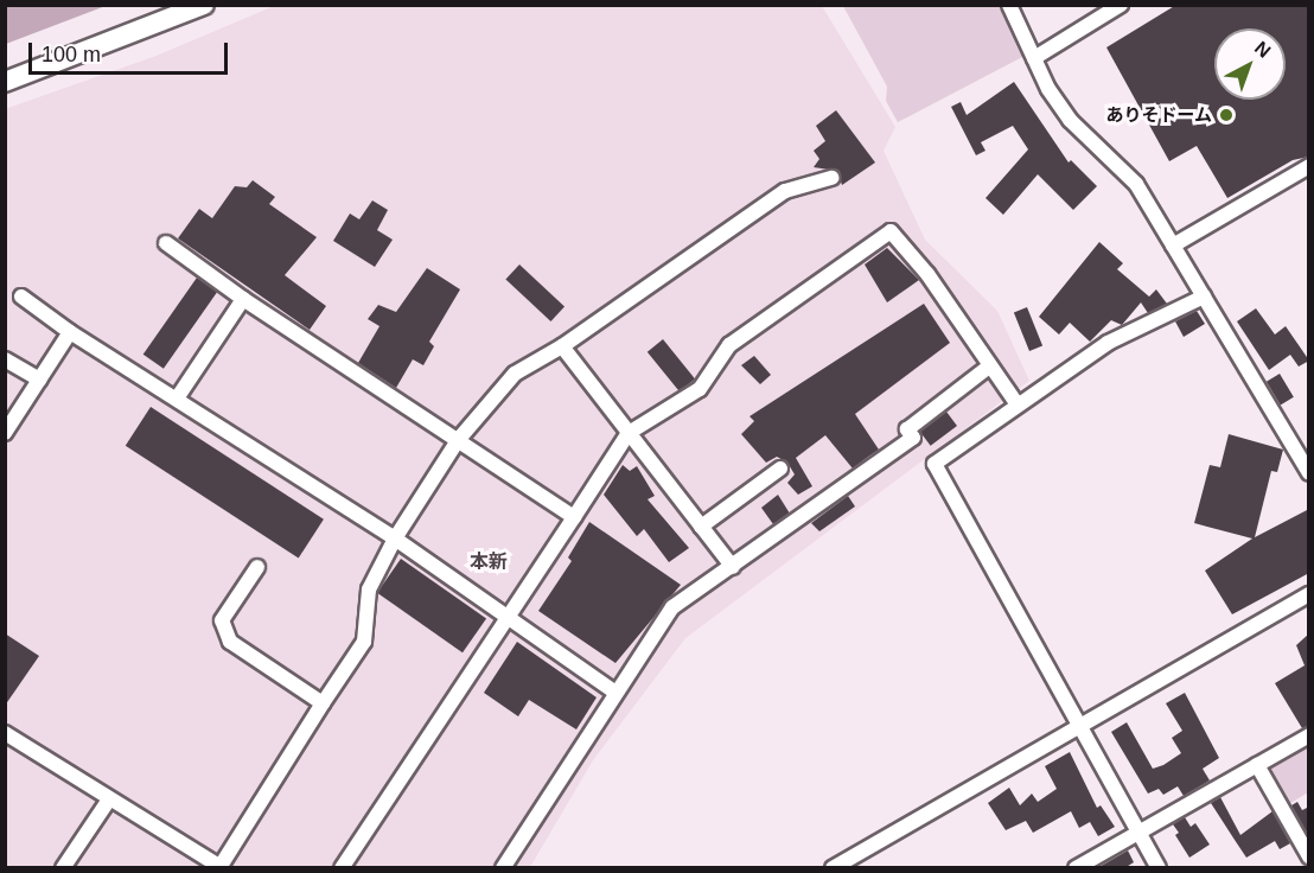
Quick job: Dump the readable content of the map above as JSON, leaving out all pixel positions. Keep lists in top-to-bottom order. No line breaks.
{"districts":["本新"],"places":["ありそドーム"],"scale_bar":"100 m","north":"top right"}
